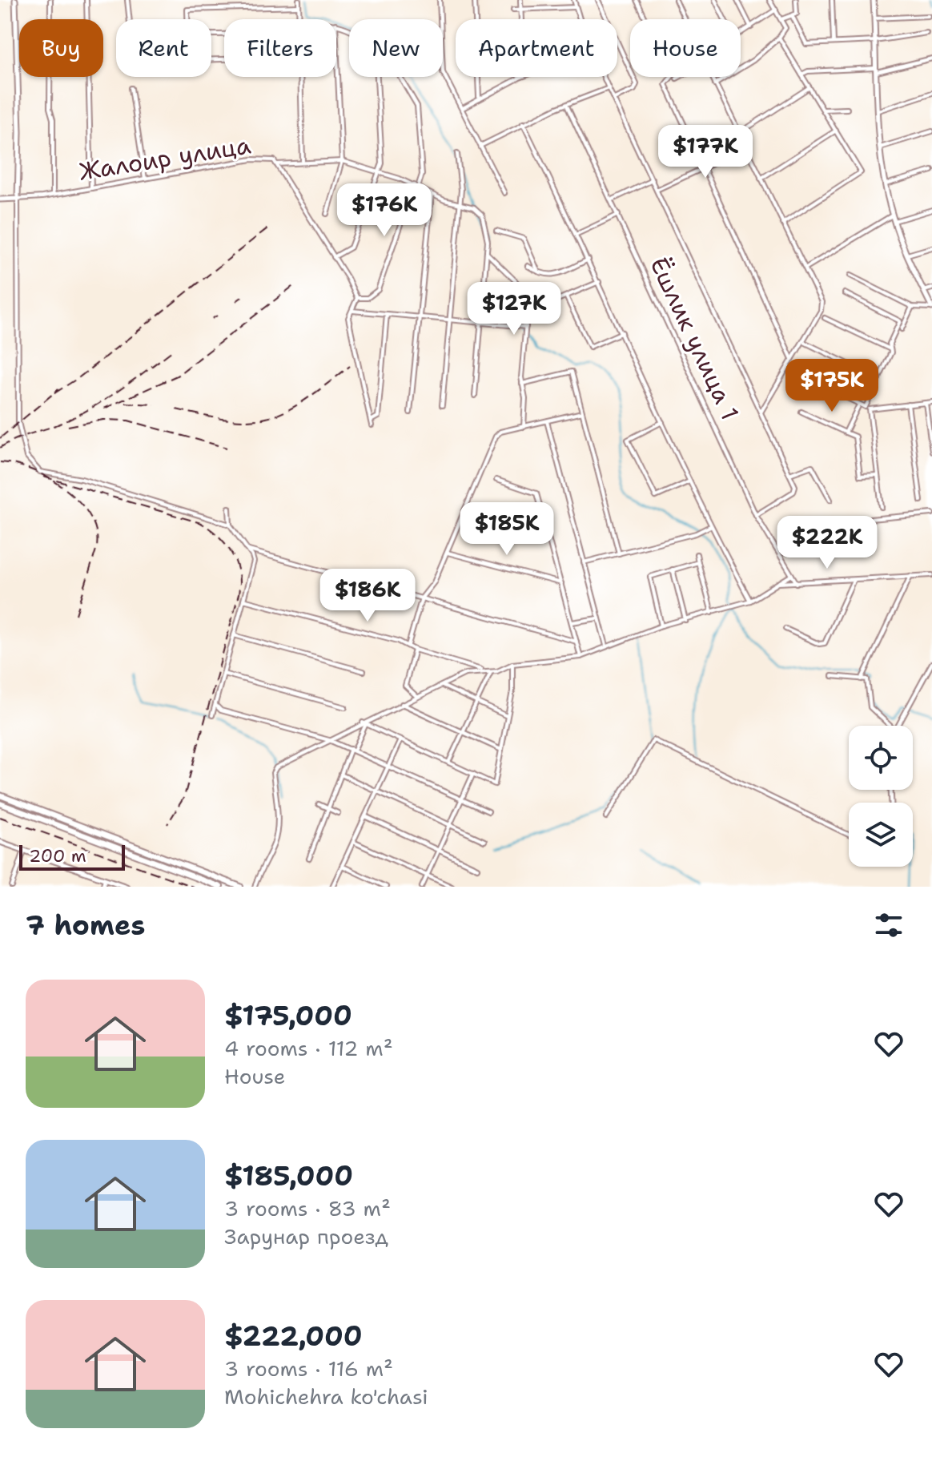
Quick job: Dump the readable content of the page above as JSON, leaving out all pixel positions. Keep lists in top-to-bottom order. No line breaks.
{"streets":{"street":["Жалоир улица","Ёшлик улица 1"]},"scale_bar":"200 m","page":{"chip":["Buy","Rent","Filters","New","Apartment","House"],"price":["$177K","$176K","$127K","$175K","$185K","$222K","$186K"],"scale":"200 m","heading":"7 homes","list":[{"name":"$175,000","note":"4 rooms · 112 m² · House"},{"name":"$185,000","note":"3 rooms · 83 m² · Зарунар проезд"},{"name":"$222,000","note":"3 rooms · 116 m² · Mohichehra ko'chasi"}]}}
